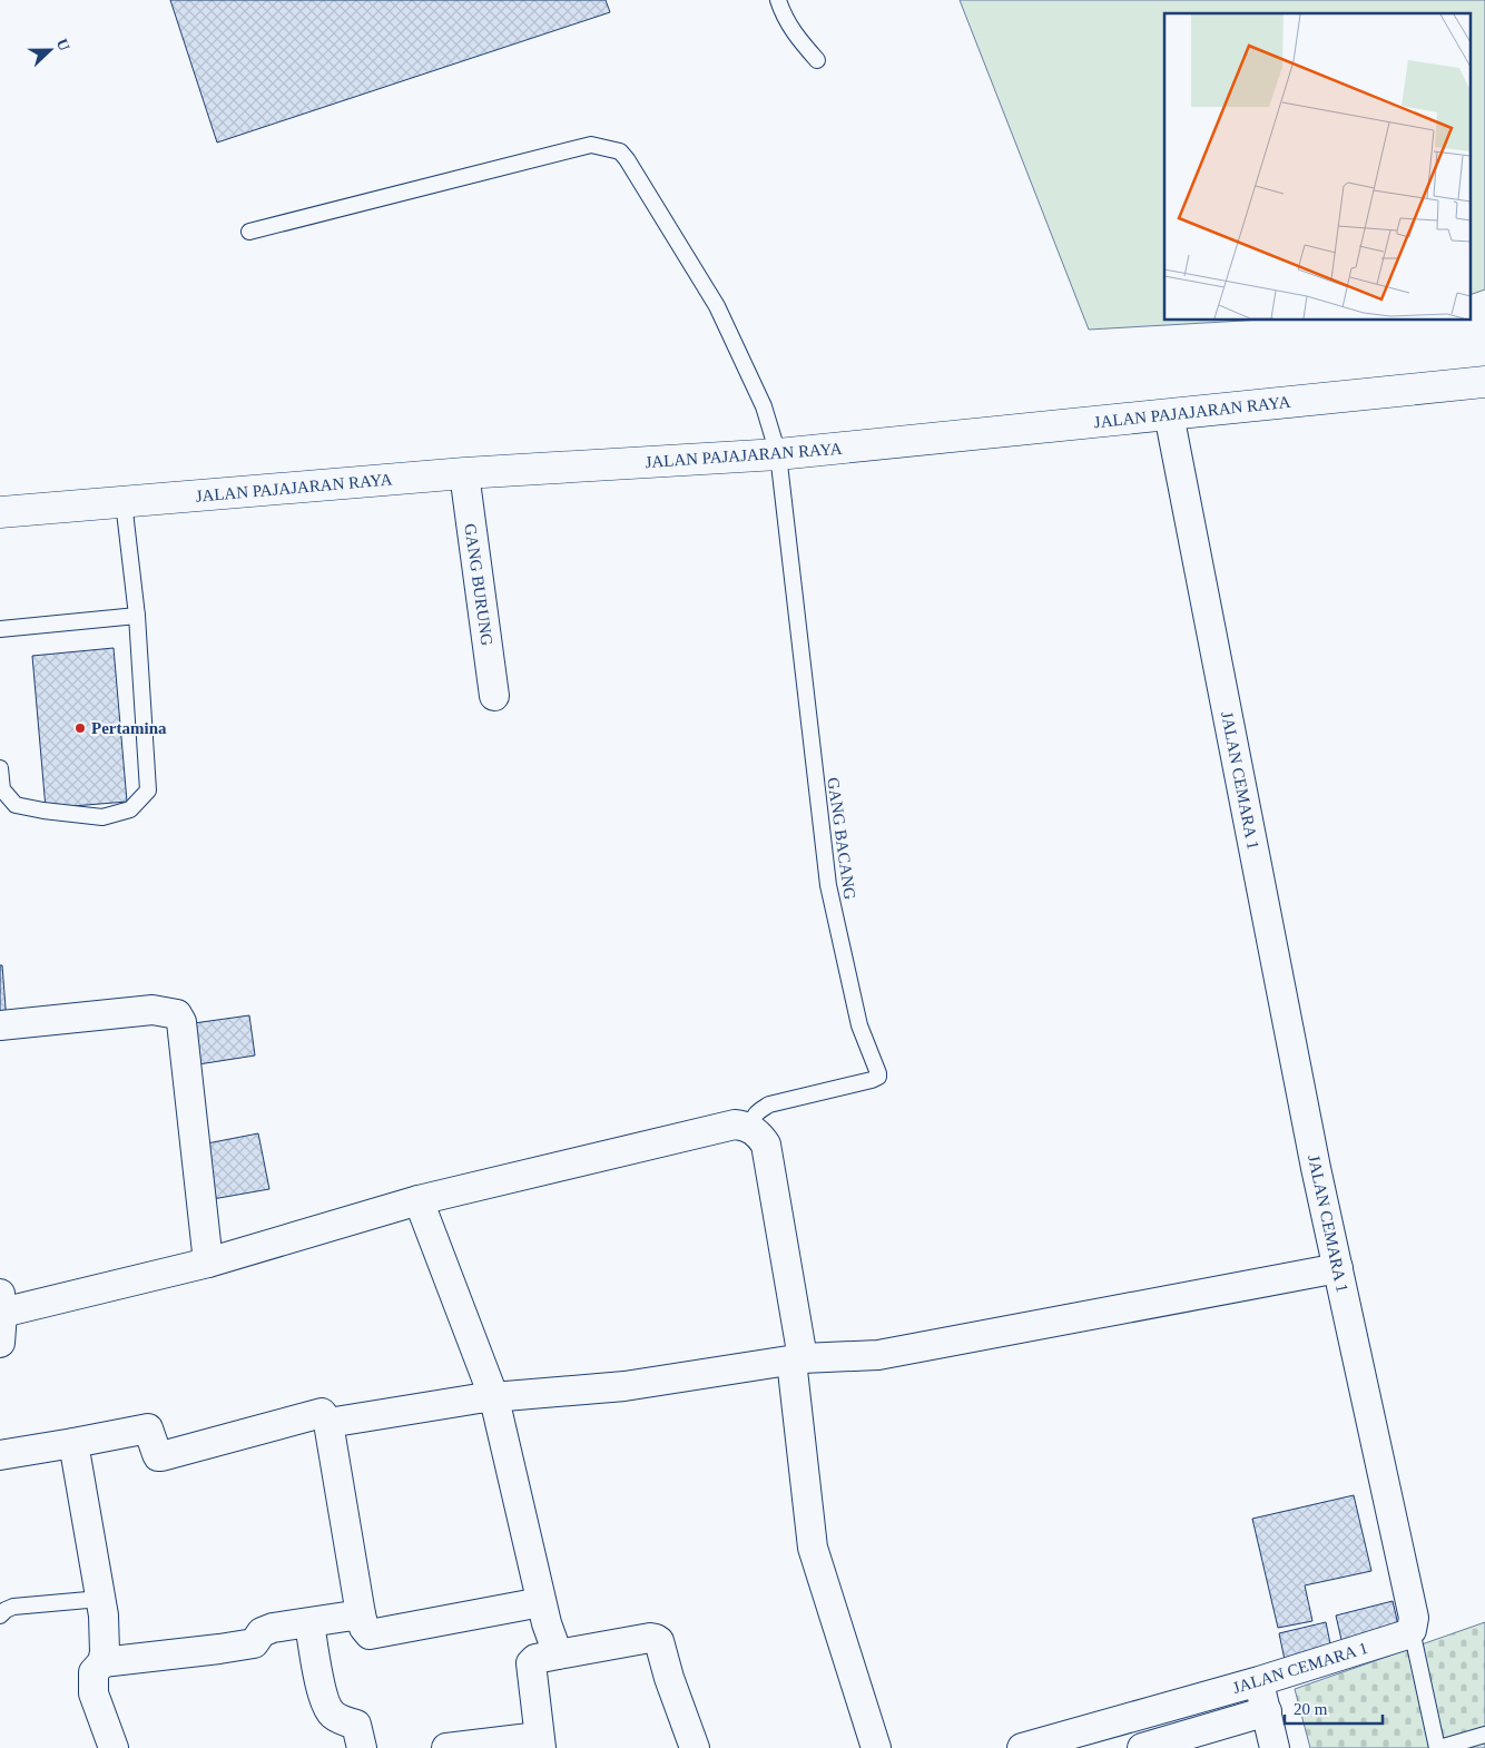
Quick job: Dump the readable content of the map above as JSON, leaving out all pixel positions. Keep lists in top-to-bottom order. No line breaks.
{"streets":{"main road":["JALAN PAJAJARAN RAYA"],"street":["GANG BURUNG","JALAN CEMARA 1"],"lane":["GANG BACANG"]},"crossings":[["JALAN PAJAJARAN RAYA","GANG BURUNG"],["JALAN PAJAJARAN RAYA","JALAN CEMARA 1"],["JALAN PAJAJARAN RAYA","GANG BACANG"]],"places":["Pertamina"],"scale_bar":"20 m","north":"right"}
